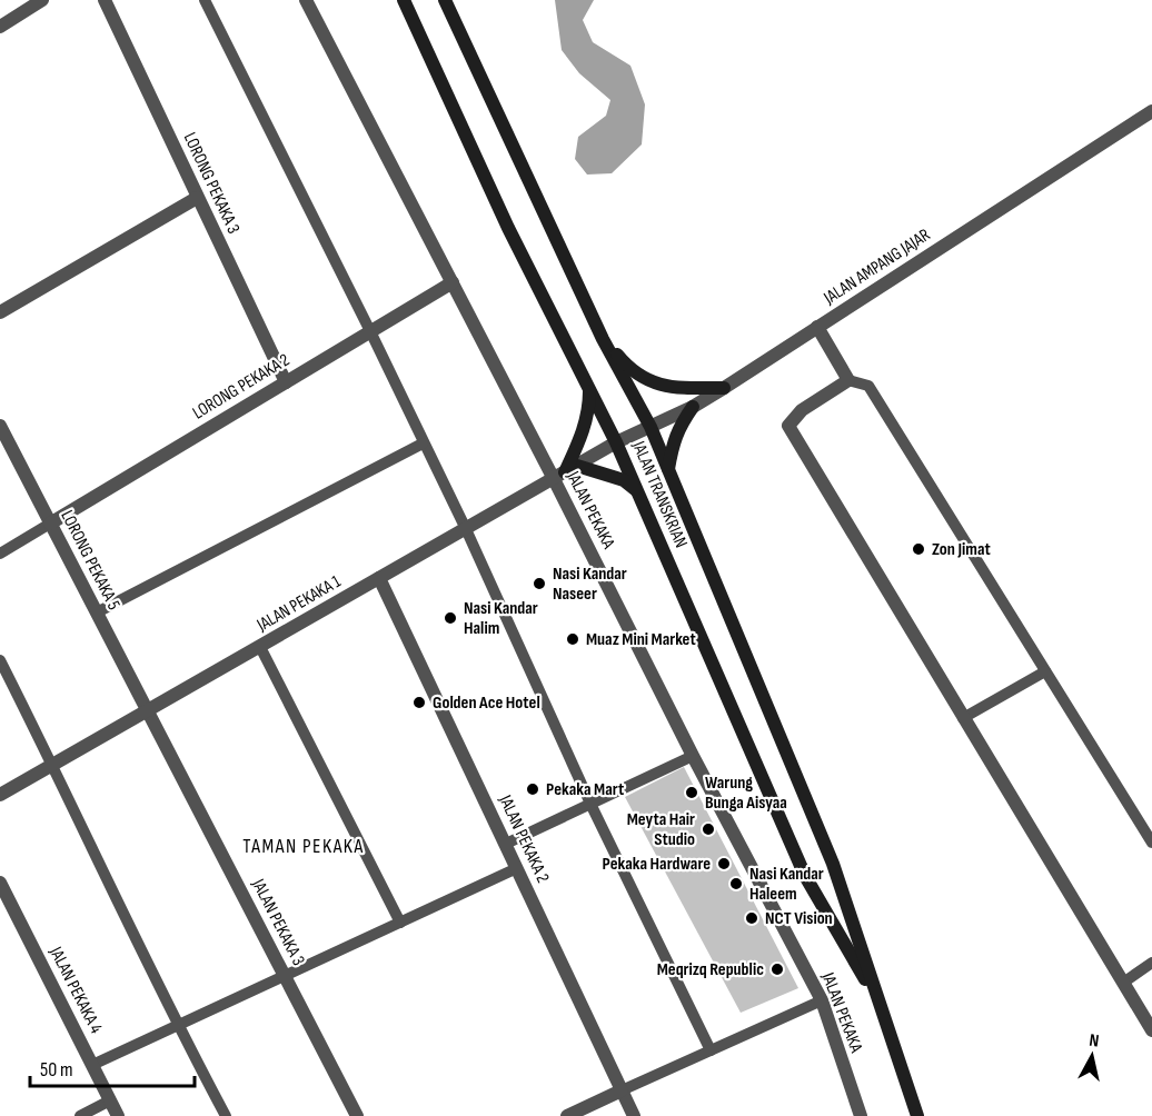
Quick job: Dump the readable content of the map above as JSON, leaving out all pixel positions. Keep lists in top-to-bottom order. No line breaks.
{"streets":{"main road":["JALAN TRANSKRIAN"],"street":["LORONG PEKAKA 3","JALAN AMPANG JAJAR","LORONG PEKAKA 2","JALAN PEKAKA","LORONG PEKAKA 5","JALAN PEKAKA 1","JALAN PEKAKA 2","JALAN PEKAKA 3","JALAN PEKAKA 4"]},"crossings":[["LORONG PEKAKA 3","LORONG PEKAKA 2"],["JALAN AMPANG JAJAR","JALAN TRANSKRIAN"],["JALAN AMPANG JAJAR","JALAN PEKAKA 1"],["LORONG PEKAKA 2","JALAN PEKAKA"],["LORONG PEKAKA 2","LORONG PEKAKA 5"],["JALAN TRANSKRIAN","JALAN PEKAKA 1"],["JALAN PEKAKA","JALAN PEKAKA 1"],["LORONG PEKAKA 5","JALAN PEKAKA 1"],["LORONG PEKAKA 5","JALAN PEKAKA 3"],["JALAN PEKAKA 1","JALAN PEKAKA 2"],["JALAN PEKAKA 1","JALAN PEKAKA 3"]],"districts":["TAMAN PEKAKA"],"places":["Zon Jimat","Nasi Kandar Naseer","Nasi Kandar Halim","Muaz Mini Market","Golden Ace Hotel","Pekaka Mart","Warung Bunga Aisyaa","Meyta Hair Studio","Pekaka Hardware","Nasi Kandar Haleem","NCT Vision","Meqrizq Republic"],"scale_bar":"50 m","north":"top"}
